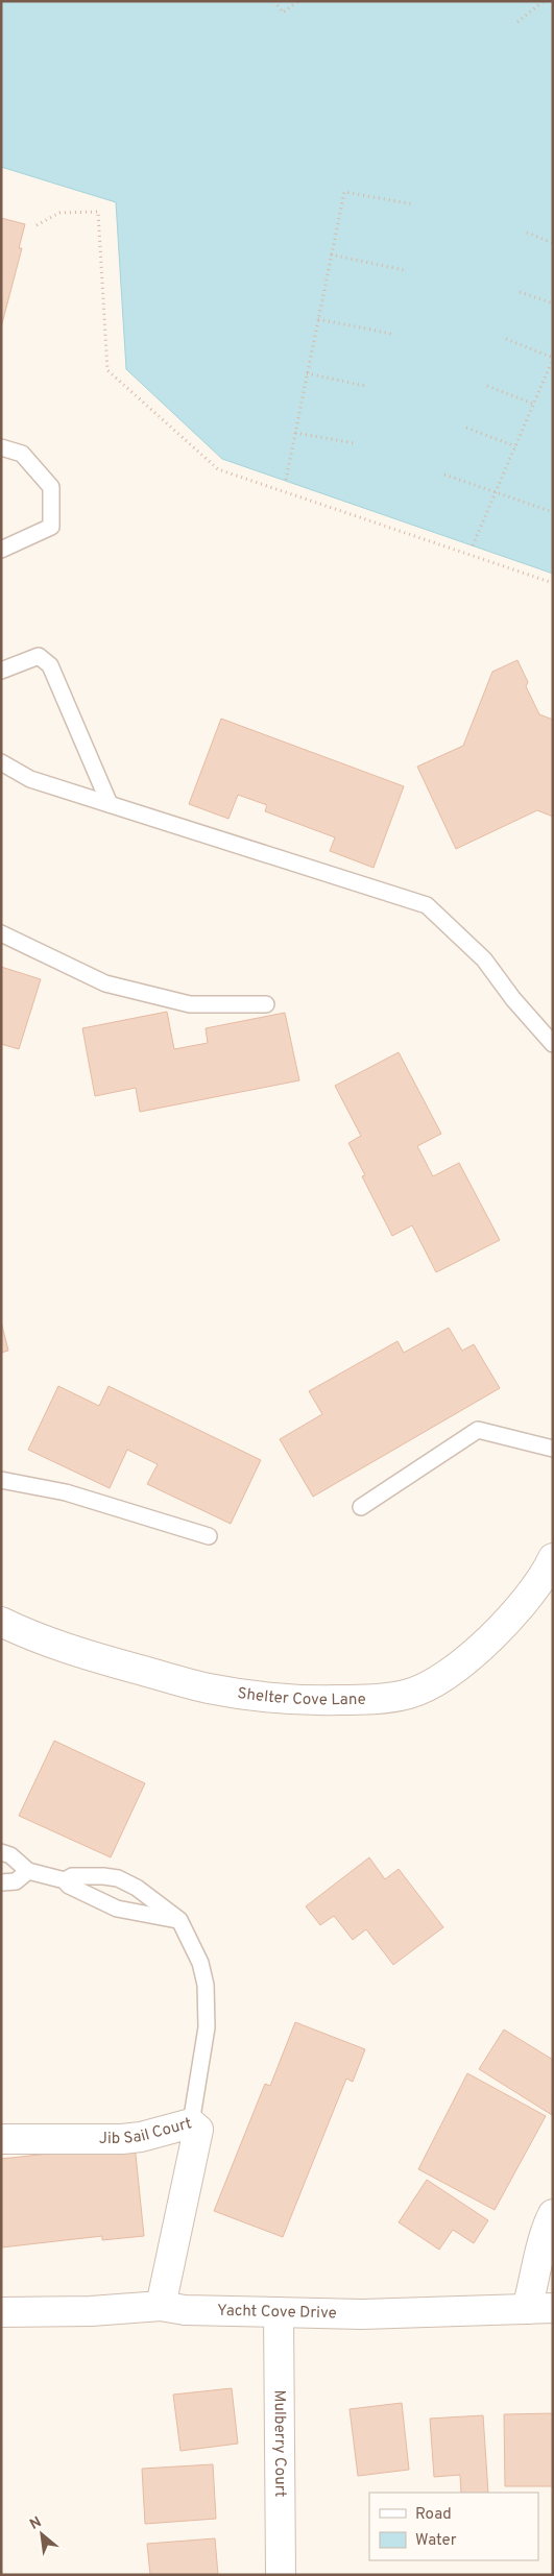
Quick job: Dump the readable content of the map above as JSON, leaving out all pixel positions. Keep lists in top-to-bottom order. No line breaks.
{"streets":{"street":["Shelter Cove Lane","Jib Sail Court","Yacht Cove Drive","Mulberry Court"]},"crossings":[["Jib Sail Court","Yacht Cove Drive"],["Yacht Cove Drive","Mulberry Court"]],"legend":["Road","Water"],"north":"top left"}
